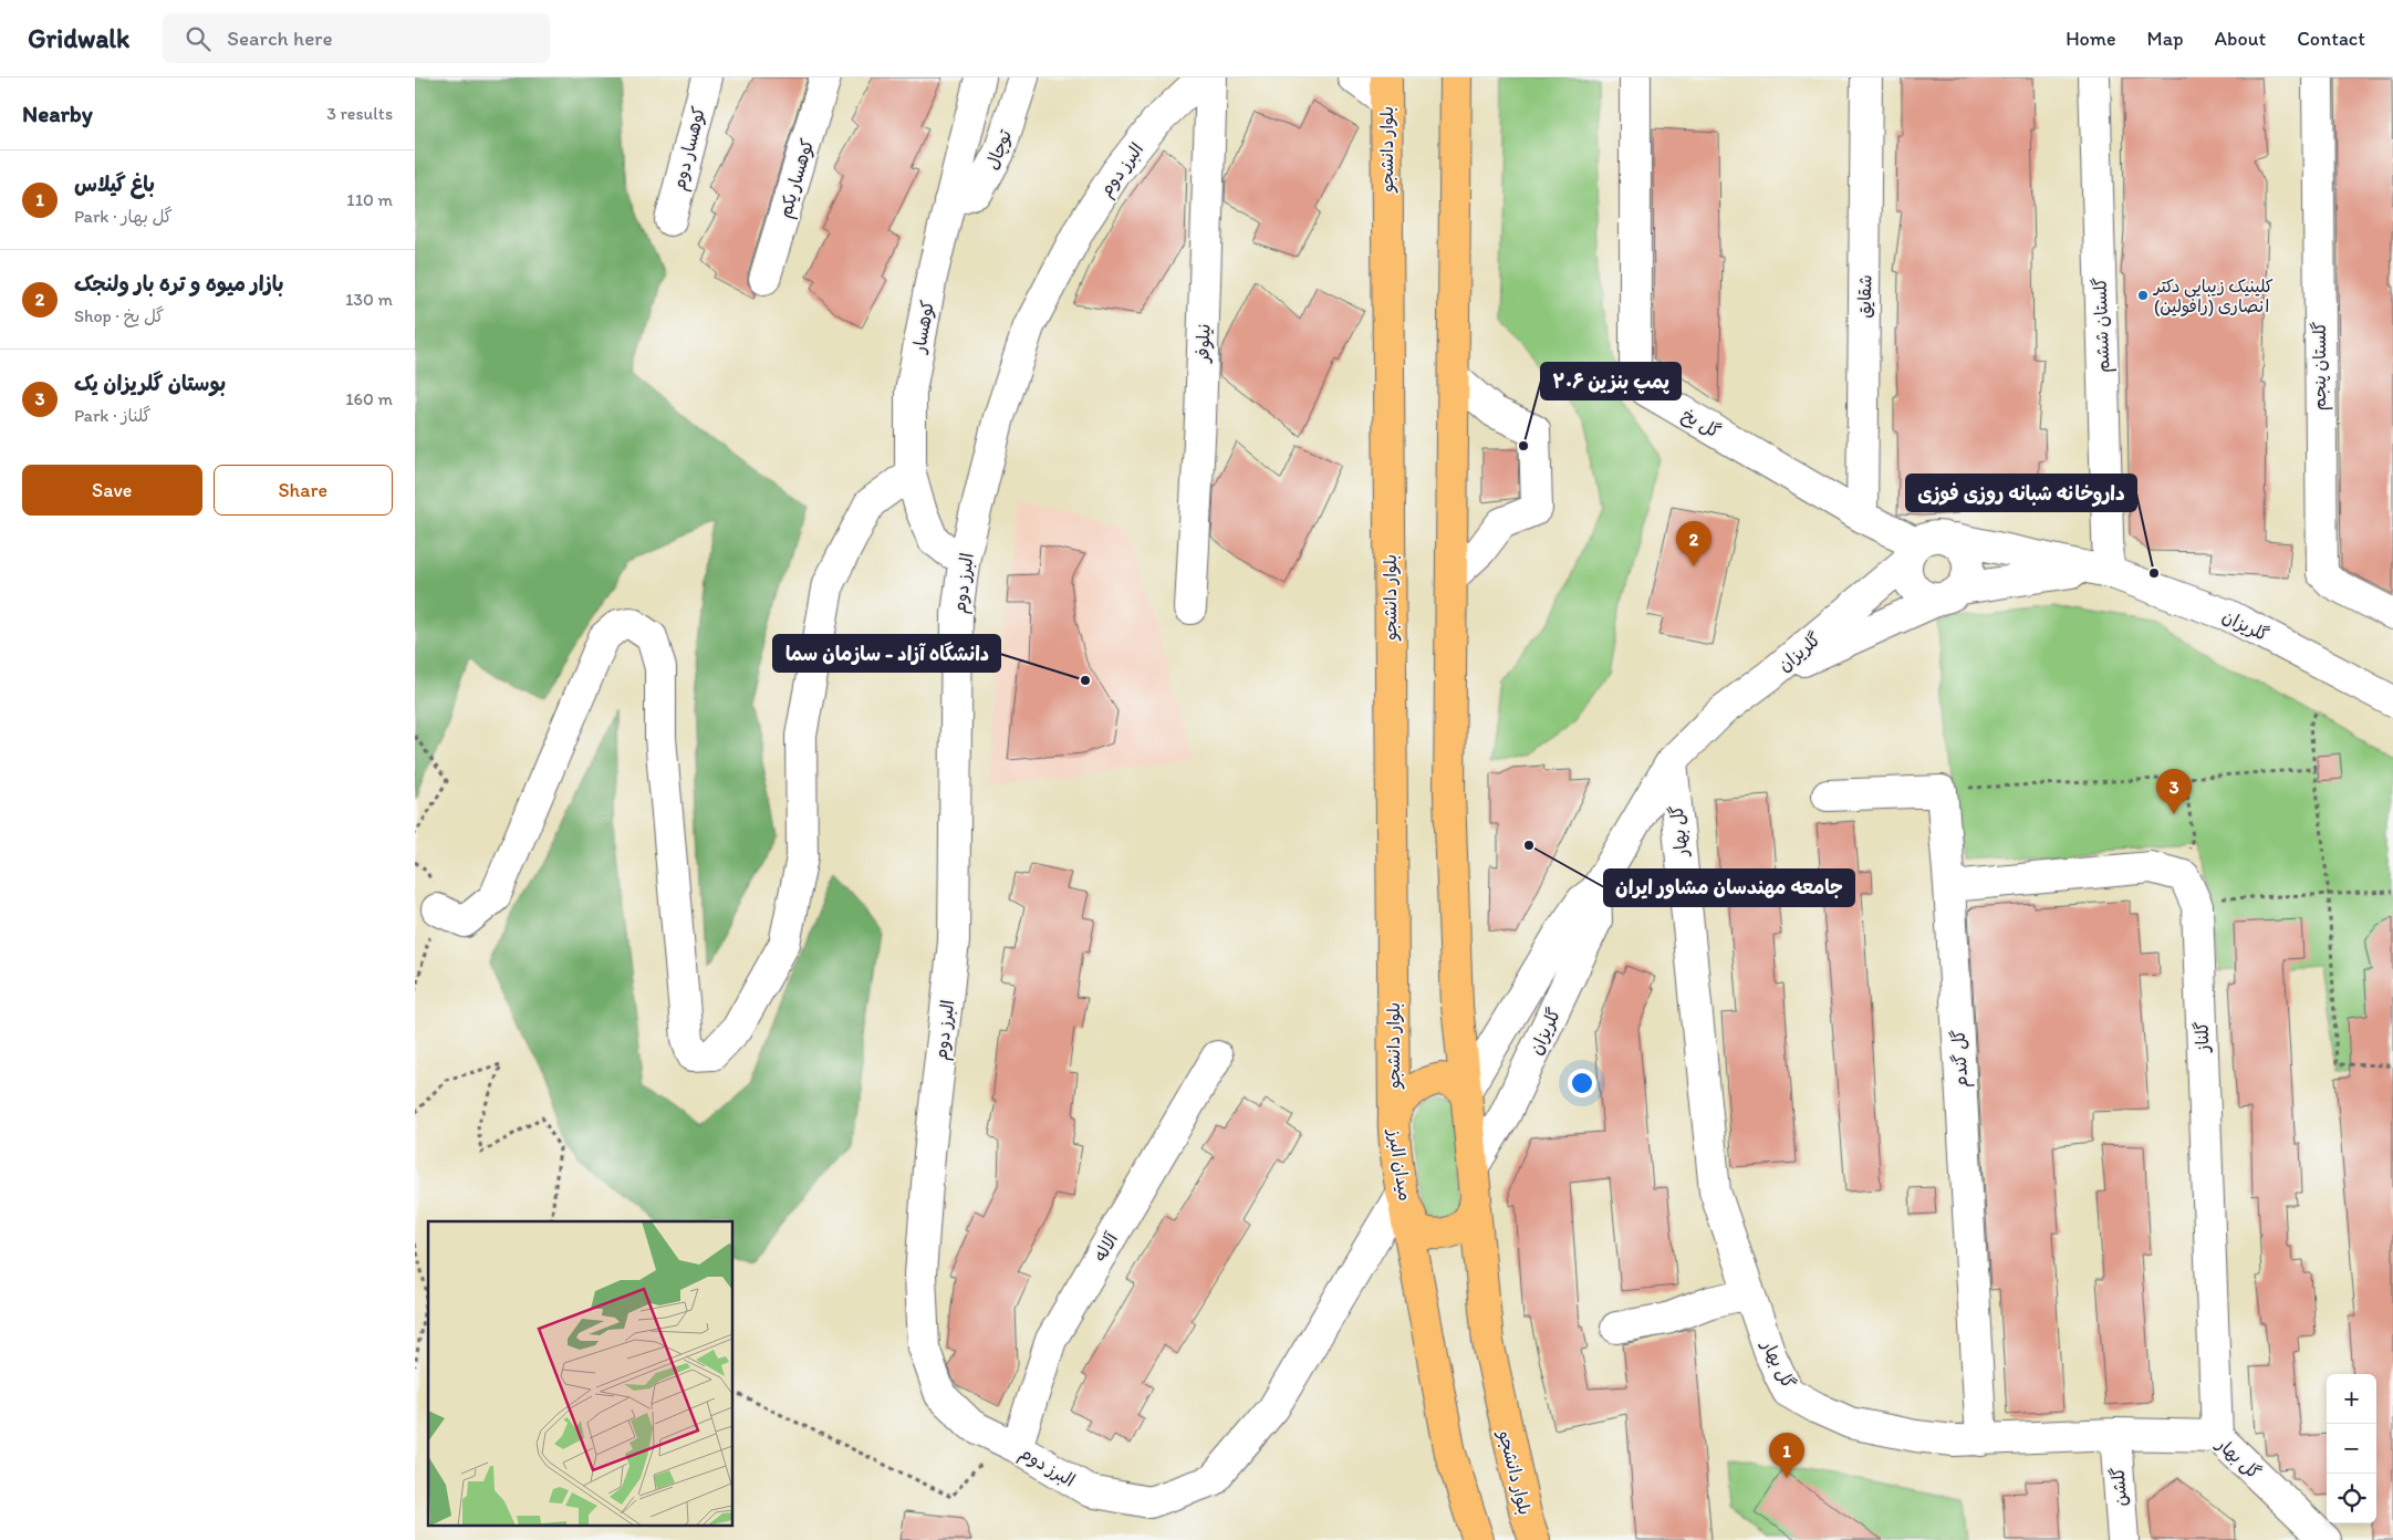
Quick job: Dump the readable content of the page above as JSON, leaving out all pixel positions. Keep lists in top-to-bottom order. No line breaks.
{"streets":{"main road":["بلوار دانشجو","میدان البرز"],"street":["کوهسار دوم","توچال","البرز دوم","کوهسار یکم","شقایق","گلستان ششم","کوهسار","نیلوفر","گلستان پنجم","گل یخ","گلریزان","گل بهار","گلناز","گل گندم","آلاله","گلشن"]},"crossings":[["توچال","کوهسار"],["بلوار دانشجو","میدان البرز"],["البرز دوم","کوهسار"],["البرز دوم","میدان البرز"],["البرز دوم","آلاله"],["شقایق","گل یخ"],["گلستان ششم","گلریزان"],["گل یخ","گلریزان"],["گلریزان","گل بهار"],["گلریزان","میدان البرز"],["گل بهار","گلناز"],["گل بهار","گل گندم"],["گل بهار","گلشن"]],"places":["کلینیک زیبایی دکتر انصاری (رافولین)","پمپ بنزین ۲۰۶","داروخانه شبانه روزی فوزی","دانشگاه آزاد - سازمان سما","جامعه مهندسان مشاور ایران"],"page":{"header":"Gridwalk","search":"Search here","nav":["Home","Map","About","Contact"],"heading":["Nearby","3 results"],"list":[{"mark":"1","name":"باغ گیلاس","note":"Park · گل بهار","value":"110 m"},{"mark":"2","name":"بازار میوه و تره بار ولنجک","note":"Shop · گل یخ","value":"130 m"},{"mark":"3","name":"بوستان گلریزان یک","note":"Park · گلناز","value":"160 m"}],"buttons":["Save","Share"],"pins":["2","3","1"],"map_buttons":["+","−"]}}
